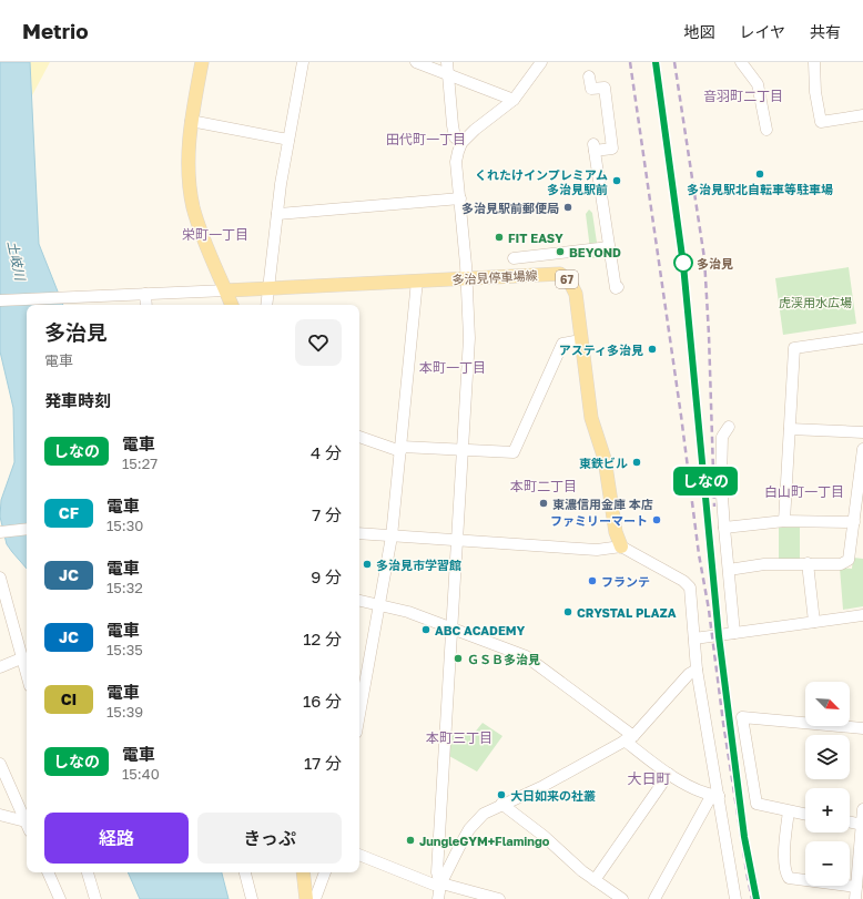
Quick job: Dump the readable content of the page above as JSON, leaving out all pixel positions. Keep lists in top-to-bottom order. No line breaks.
{"streets":{"main road":["多治見停車場線","67"]},"districts":["音羽町二丁目","田代町一丁目","栄町一丁目","本町一丁目","本町二丁目","白山町一丁目","本町三丁目","大日町"],"water":["土岐川"],"parks":["虎渓用水広場"],"places":["多治見駅北自転車等駐車場","くれたけインプレミアム 多治見駅前","多治見駅前郵便局","FIT EASY","BEYOND","多治見","アスティ多治見","東鉄ビル","東濃信用金庫 本店","ファミリーマート","多治見市学習館","フランテ","CRYSTAL PLAZA","ABC ACADEMY","ＧＳＢ多治見","大日如来の社叢","JungleGYM+Flamingo"],"north":"bottom right","page":{"header":"Metrio","nav":["地図","レイヤ","共有"],"on_map":"しなの","heading":[["多治見","電車"],"発車時刻"],"list":[{"mark":"しなの","name":"電車","note":"15:27","value":"4 分"},{"mark":"CF","name":"電車","note":"15:30","value":"7 分"},{"mark":"JC","name":"電車","note":"15:32","value":"9 分"},{"mark":"JC","name":"電車","note":"15:35","value":"12 分"},{"mark":"CI","name":"電車","note":"15:39","value":"16 分"},{"mark":"しなの","name":"電車","note":"15:40","value":"17 分"}],"map_buttons":["+","−"],"buttons":["経路","きっぷ"]}}
